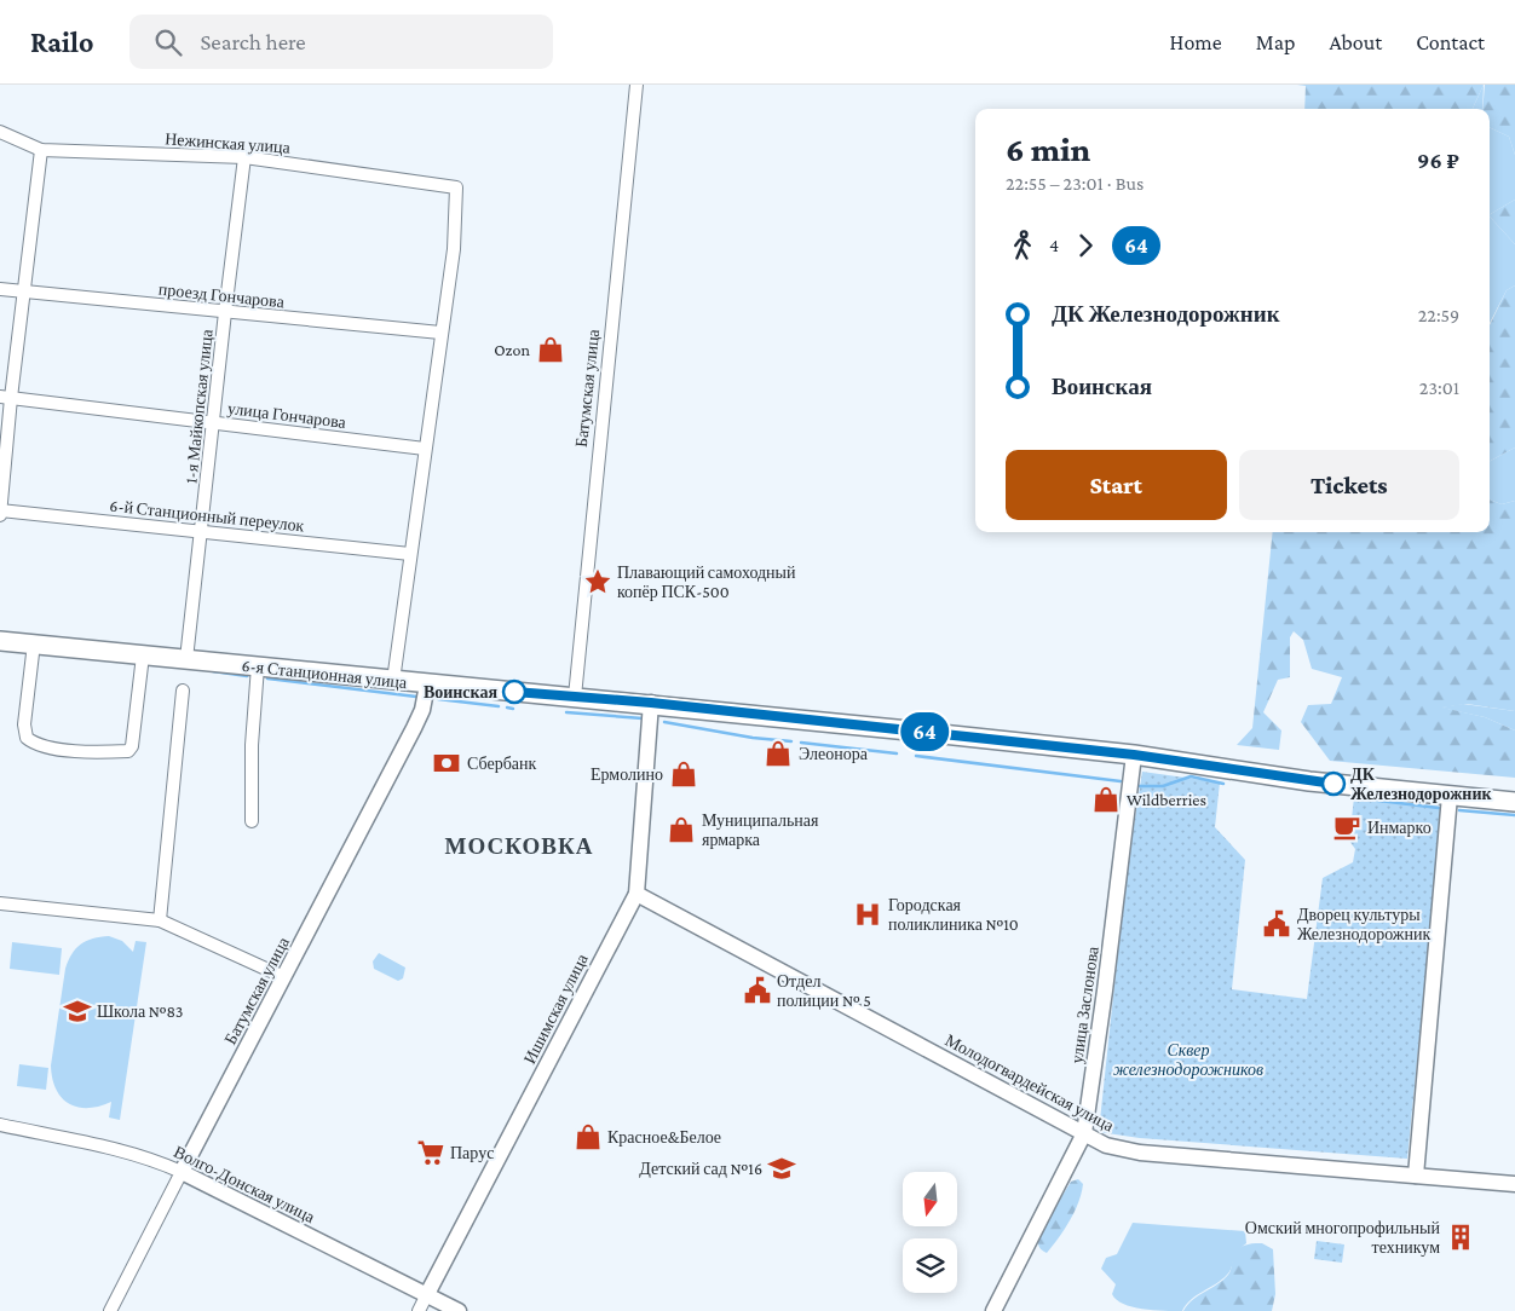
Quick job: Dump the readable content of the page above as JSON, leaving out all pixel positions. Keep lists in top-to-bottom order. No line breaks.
{"streets":{"main road":["6-я Станционная улица"],"street":["Нежинская улица","проезд Гончарова","Батумская улица","1-я Майкопская улица","улица Гончарова","6-й Станционный переулок","улица Заслонова","Ишимская улица","Молодогвардейская улица","Волго-Донская улица"]},"crossings":[["Нежинская улица","проезд Гончарова"],["Нежинская улица","1-я Майкопская улица"],["проезд Гончарова","1-я Майкопская улица"],["Батумская улица","6-я Станционная улица"],["Батумская улица","Волго-Донская улица"],["1-я Майкопская улица","улица Гончарова"],["1-я Майкопская улица","6-й Станционный переулок"],["1-я Майкопская улица","6-я Станционная улица"],["6-я Станционная улица","улица Заслонова"],["6-я Станционная улица","Ишимская улица"],["улица Заслонова","Молодогвардейская улица"],["Ишимская улица","Молодогвардейская улица"],["Ишимская улица","Волго-Донская улица"]],"districts":["МОСКОВКА"],"parks":["Сквер железнодорожников"],"places":{"shop":["Ozon","Элеонора","Ермолино","Wildberries","Муниципальная ярмарка","Красное&Белое"],"place":["Плавающий самоходный копёр ПСК-500"],"other":["Воинская","ДК Железнодорожник"],"bank":["Сбербанк"],"cafe":["Инмарко"],"hospital":["Городская поликлиника №10"],"public building":["Дворец культуры Железнодорожник","Отдел полиции № 5"],"school or university":["Школа №83","Детский сад №16"],"supermarket":["Парус"],"building":["Омский многопрофильный техникум"]},"lines":["bus line 64"],"north":"bottom","page":{"header":"Railo","search":"Search here","nav":["Home","Map","About","Contact"],"on_map":"64","heading":["6 min","22:55 – 23:01 · Bus","96 ₽"],"legs":["4","64"],"list":[{"name":"ДК Железнодорожник","value":"22:59"},{"name":"Воинская","value":"23:01"}],"buttons":["Start","Tickets"]}}
